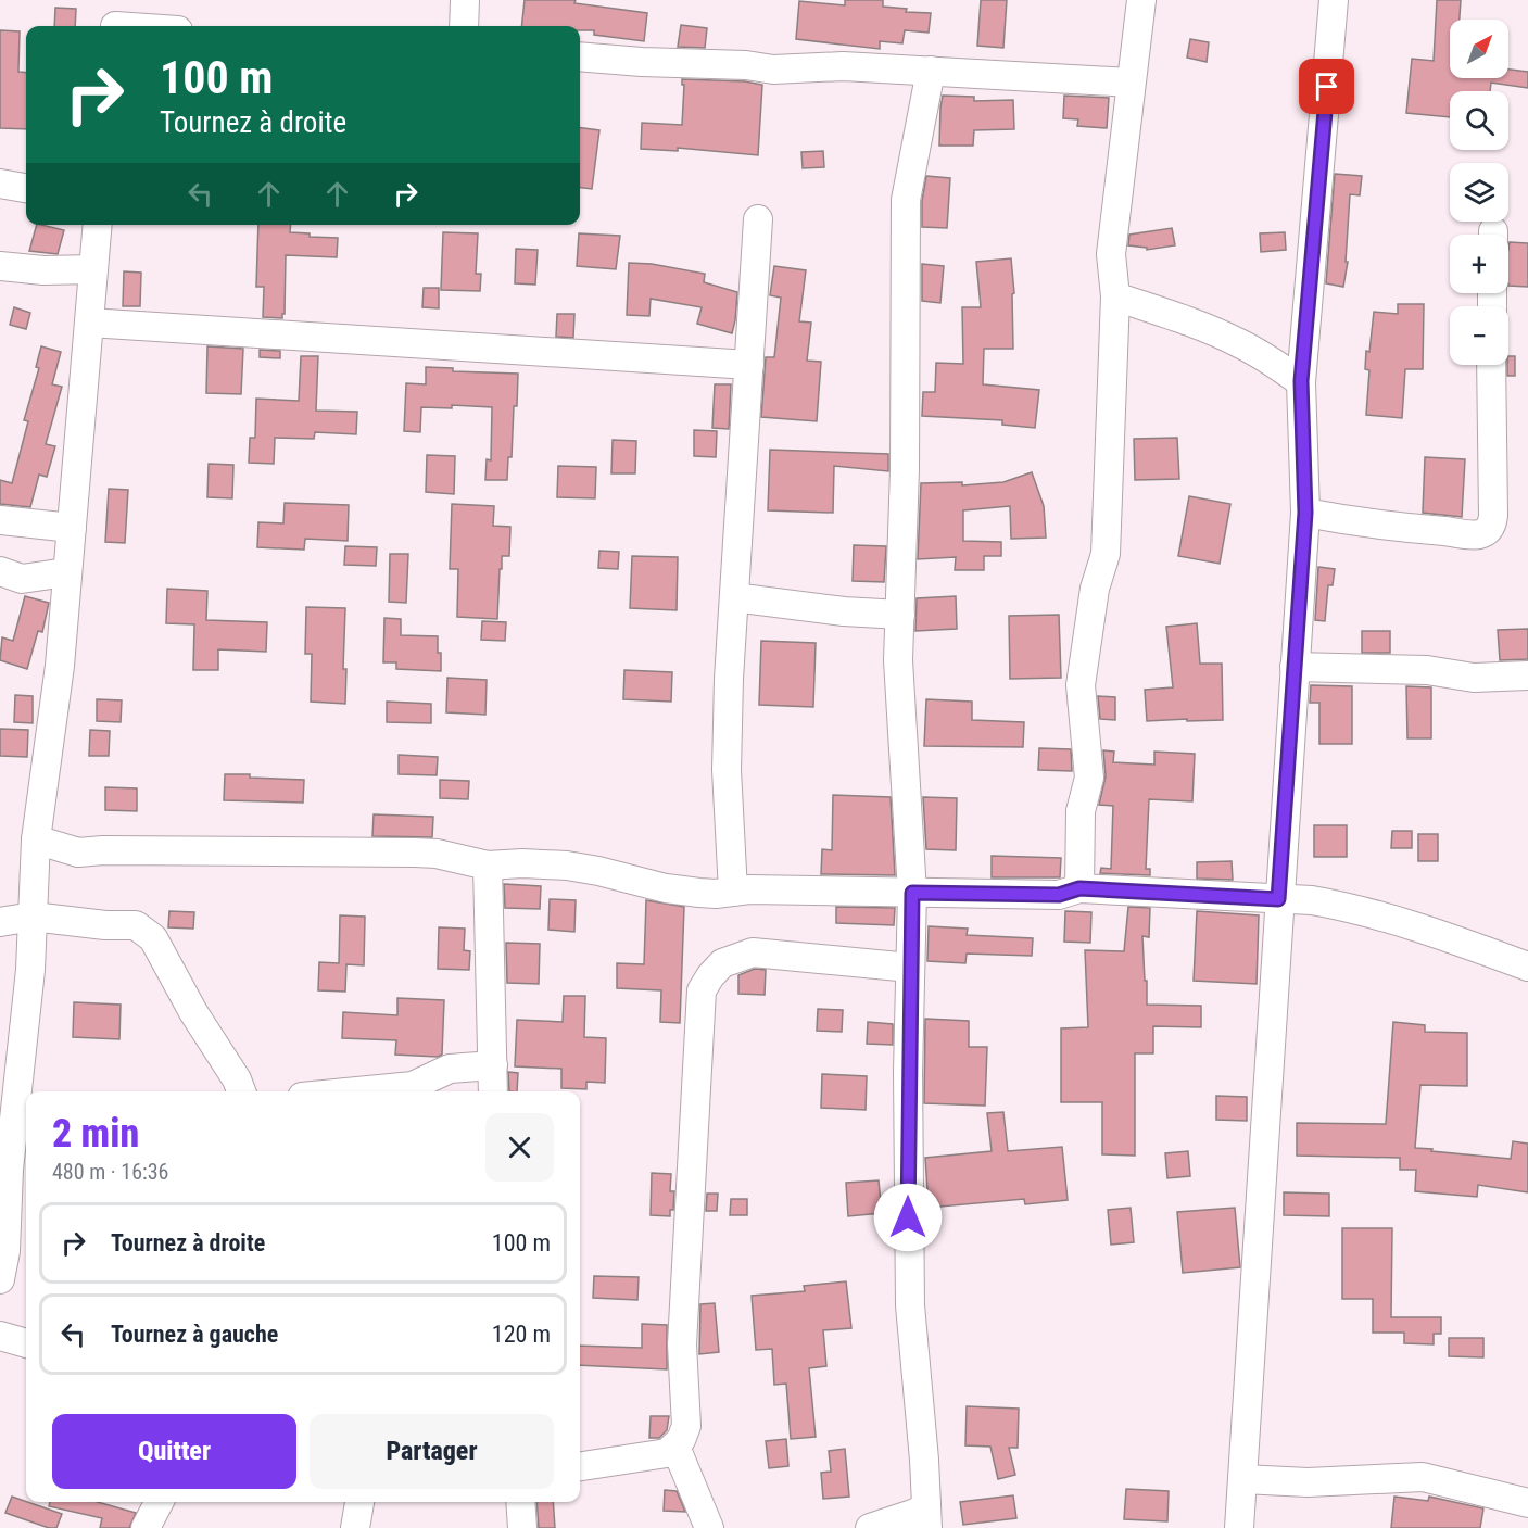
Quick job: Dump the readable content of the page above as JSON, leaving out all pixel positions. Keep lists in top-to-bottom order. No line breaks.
{"north":"top right","page":{"map_buttons":["+","−"],"turn":["100 m","Tournez à droite"],"heading":["2 min","480 m · 16:36"],"list":[{"name":"Tournez à droite","value":"100 m"},{"name":"Tournez à gauche","value":"120 m"}],"buttons":["Quitter","Partager"]}}
